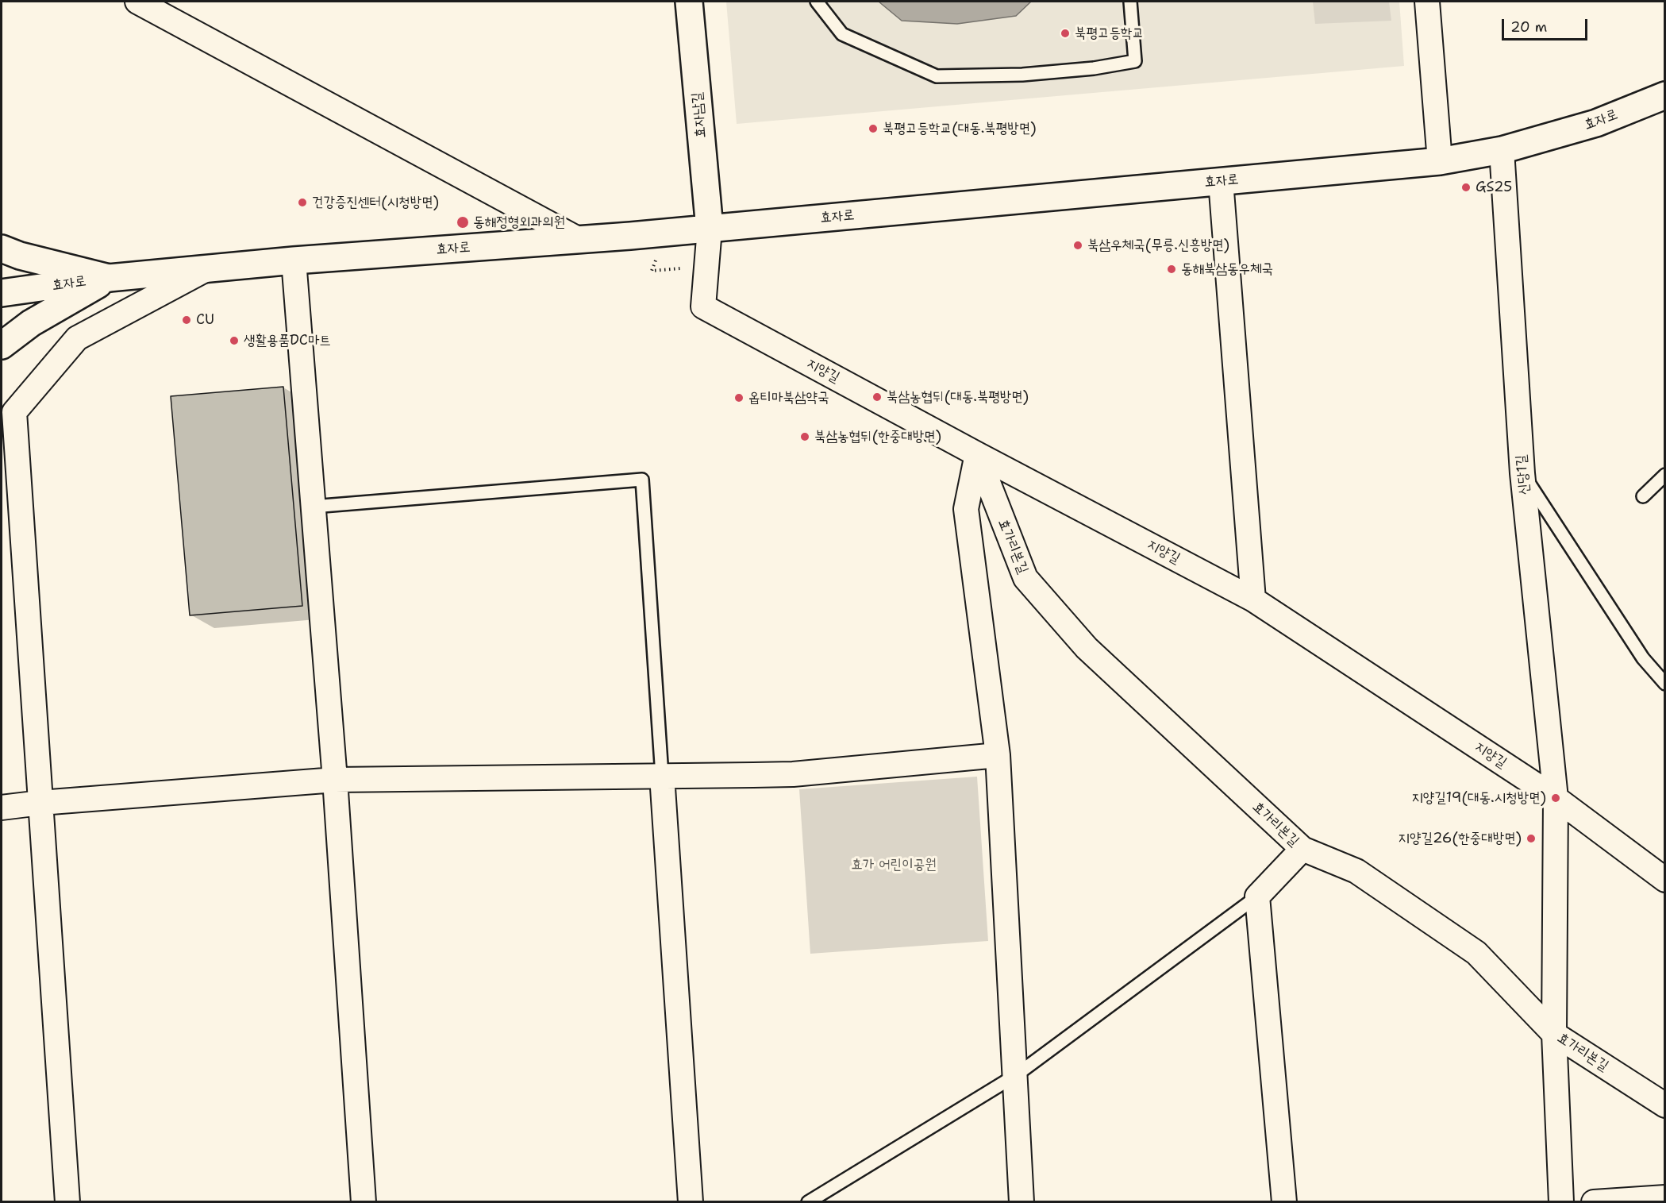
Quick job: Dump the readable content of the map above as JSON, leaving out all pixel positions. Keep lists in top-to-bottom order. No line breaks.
{"streets":{"street":["효자남길","효자로","지양길","신당1길","효가리본길"]},"crossings":[["효자남길","효자로"],["효자남길","지양길"],["효자로","지양길"],["효자로","신당1길"],["지양길","신당1길"],["지양길","효가리본길"],["신당1길","효가리본길"]],"parks":["효가 어린이공원"],"places":["북평고등학교","북평고등학교(대동.북평방면)","GS25","건강증진센터(시청방면)","동해정형외과의원","북삼우체국(무릉.신흥방면)","동해북삼동우체국","CU","생활용품DC마트","북삼농협뒤(대동.북평방면)","옵티마북삼약국","북삼농협뒤(한중대방면)","지양길19(대동.시청방면)","지양길26(한중대방면)"],"scale_bar":"20 m"}
